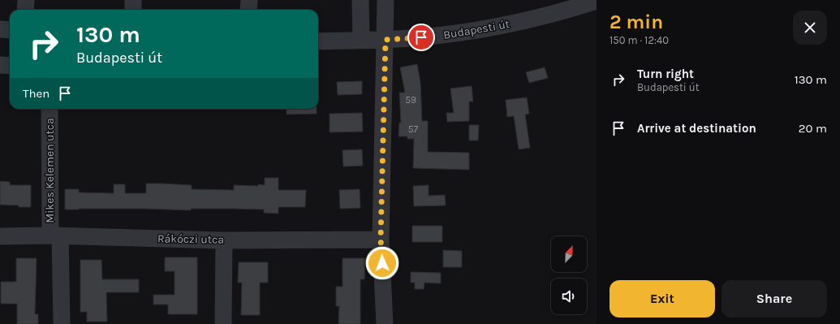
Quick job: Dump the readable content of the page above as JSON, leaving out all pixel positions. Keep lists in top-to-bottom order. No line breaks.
{"streets":{"street":["Budapesti út","Mikes Kelemen utca","Rákóczi utca"]},"crossings":[["Mikes Kelemen utca","Rákóczi utca"]],"house_numbers":["59","57"],"north":"top right","page":{"heading":["2 min","150 m · 12:40"],"turn":["130 m","Budapesti út"],"list":[{"name":"Turn right","note":"Budapesti út","value":"130 m"},{"name":"Arrive at destination","value":"20 m"}],"then":"Then","buttons":["Exit","Share"]}}
